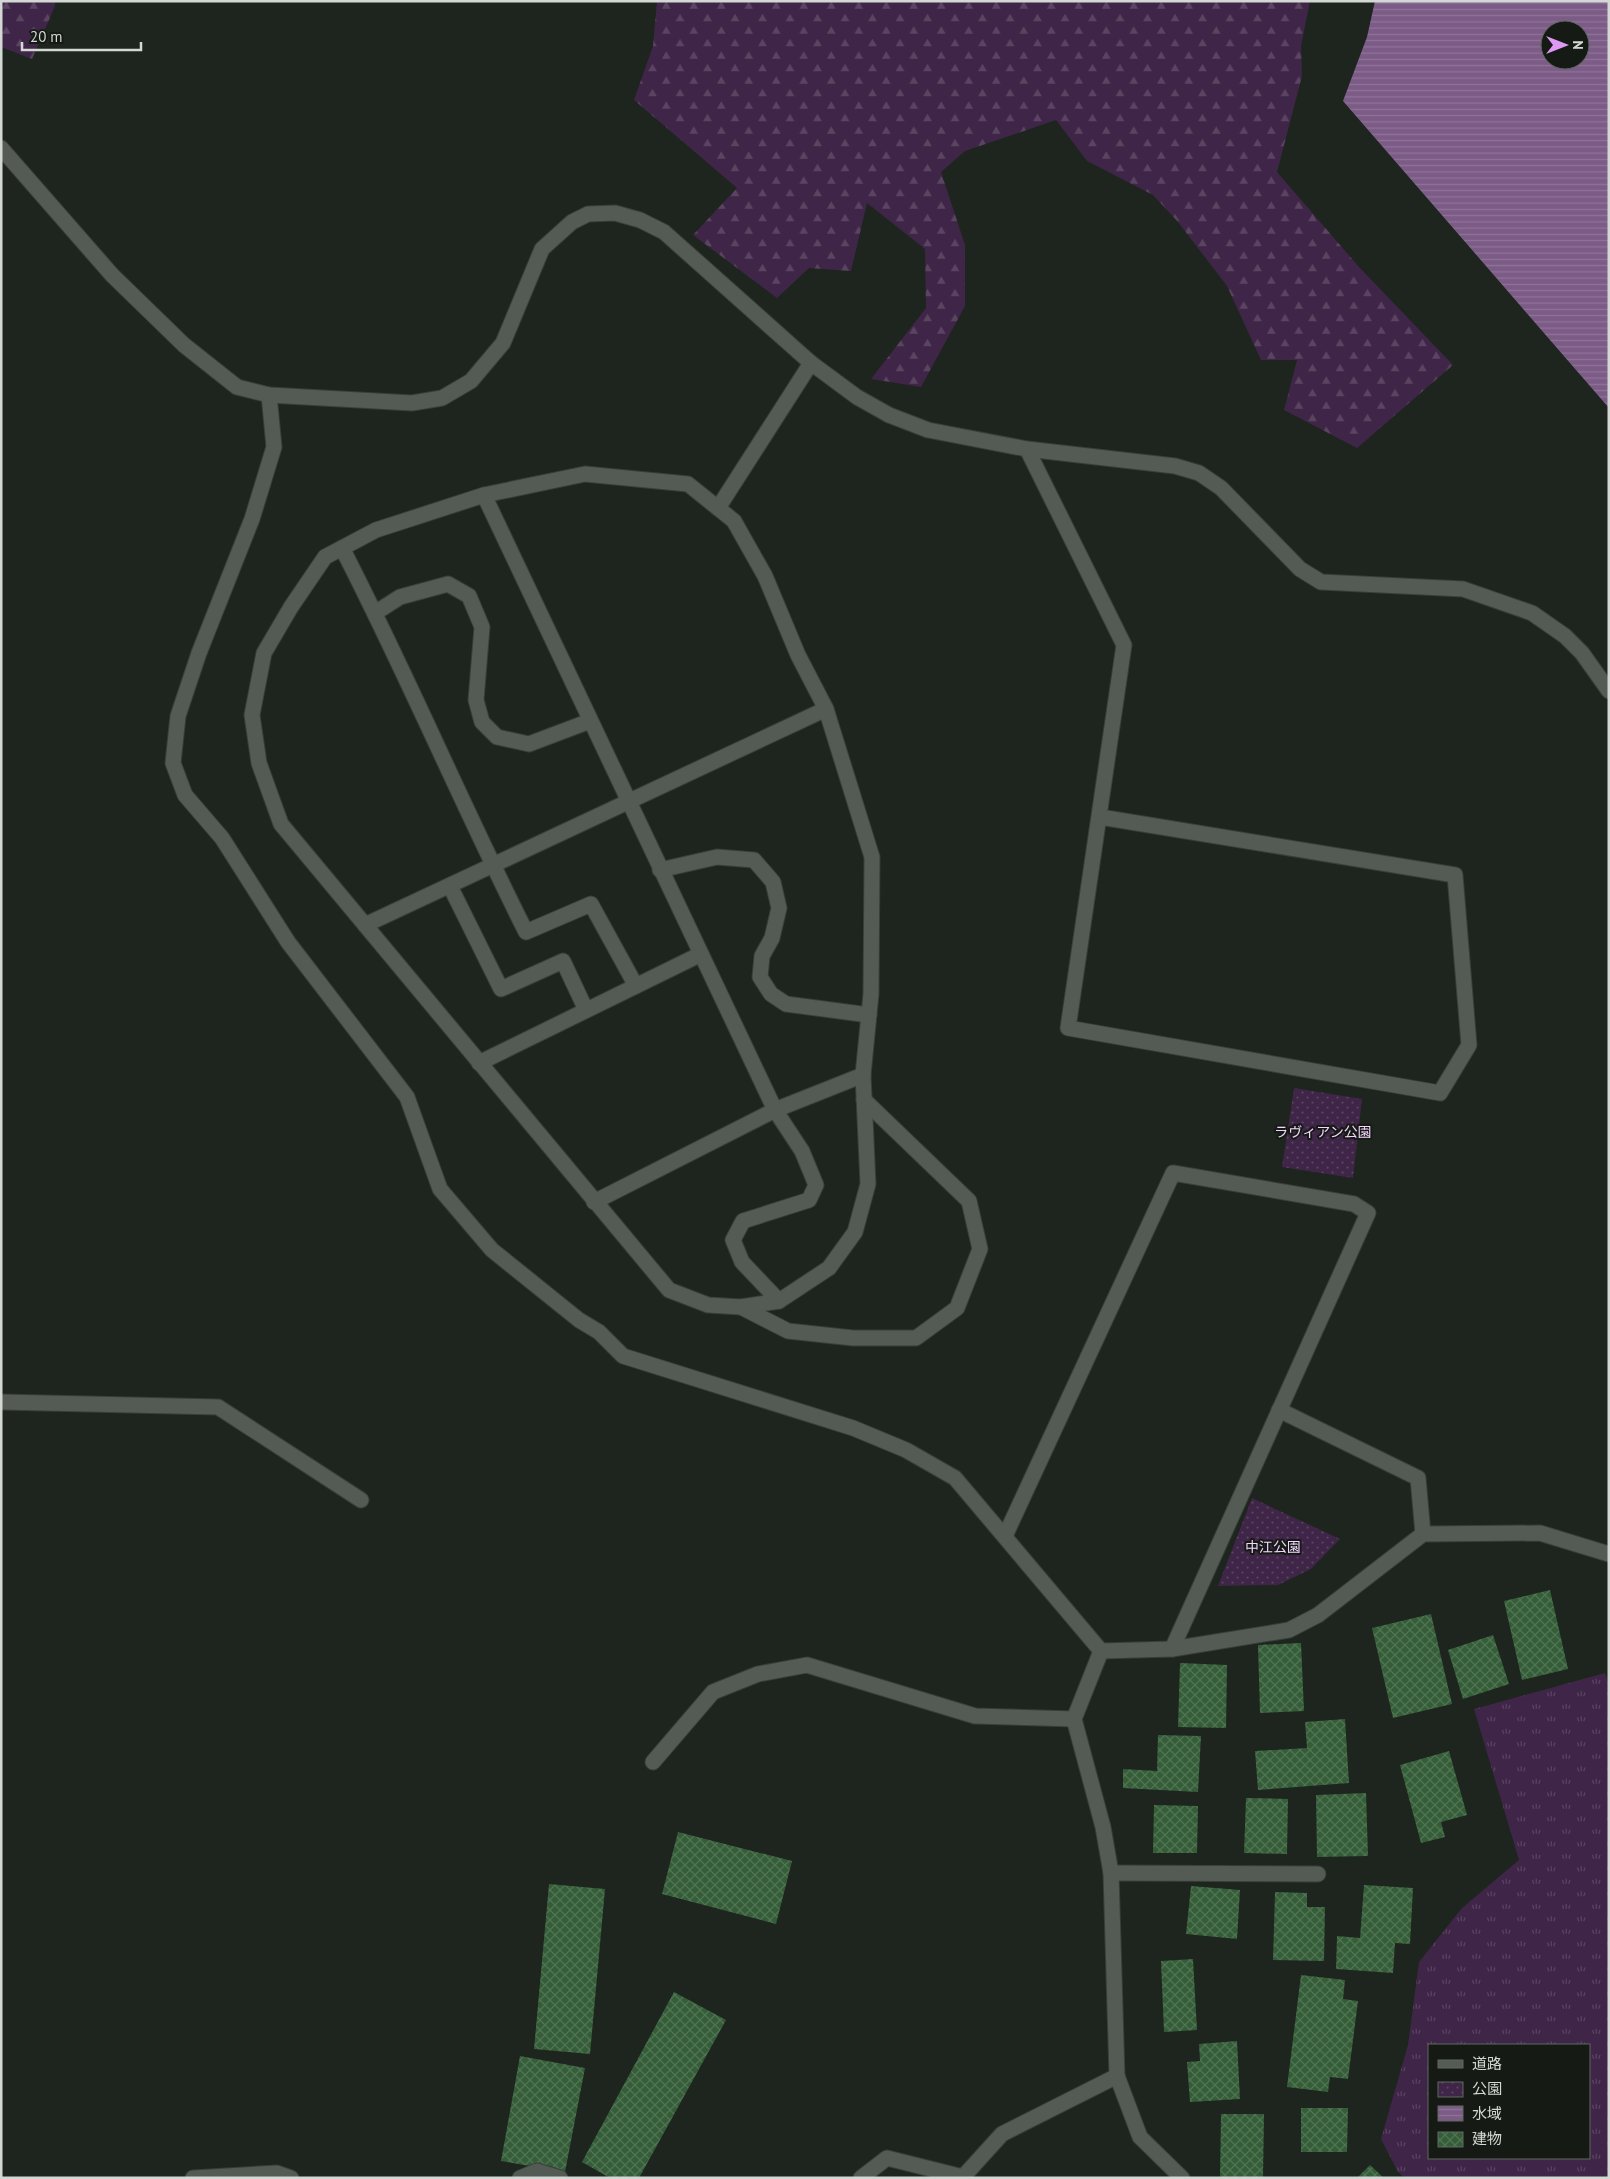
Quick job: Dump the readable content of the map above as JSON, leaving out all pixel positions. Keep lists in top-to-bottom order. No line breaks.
{"parks":["ラヴィアン公園","中江公園"],"legend":["道路","公園","水域","建物"],"scale_bar":"20 m","north":"right"}
